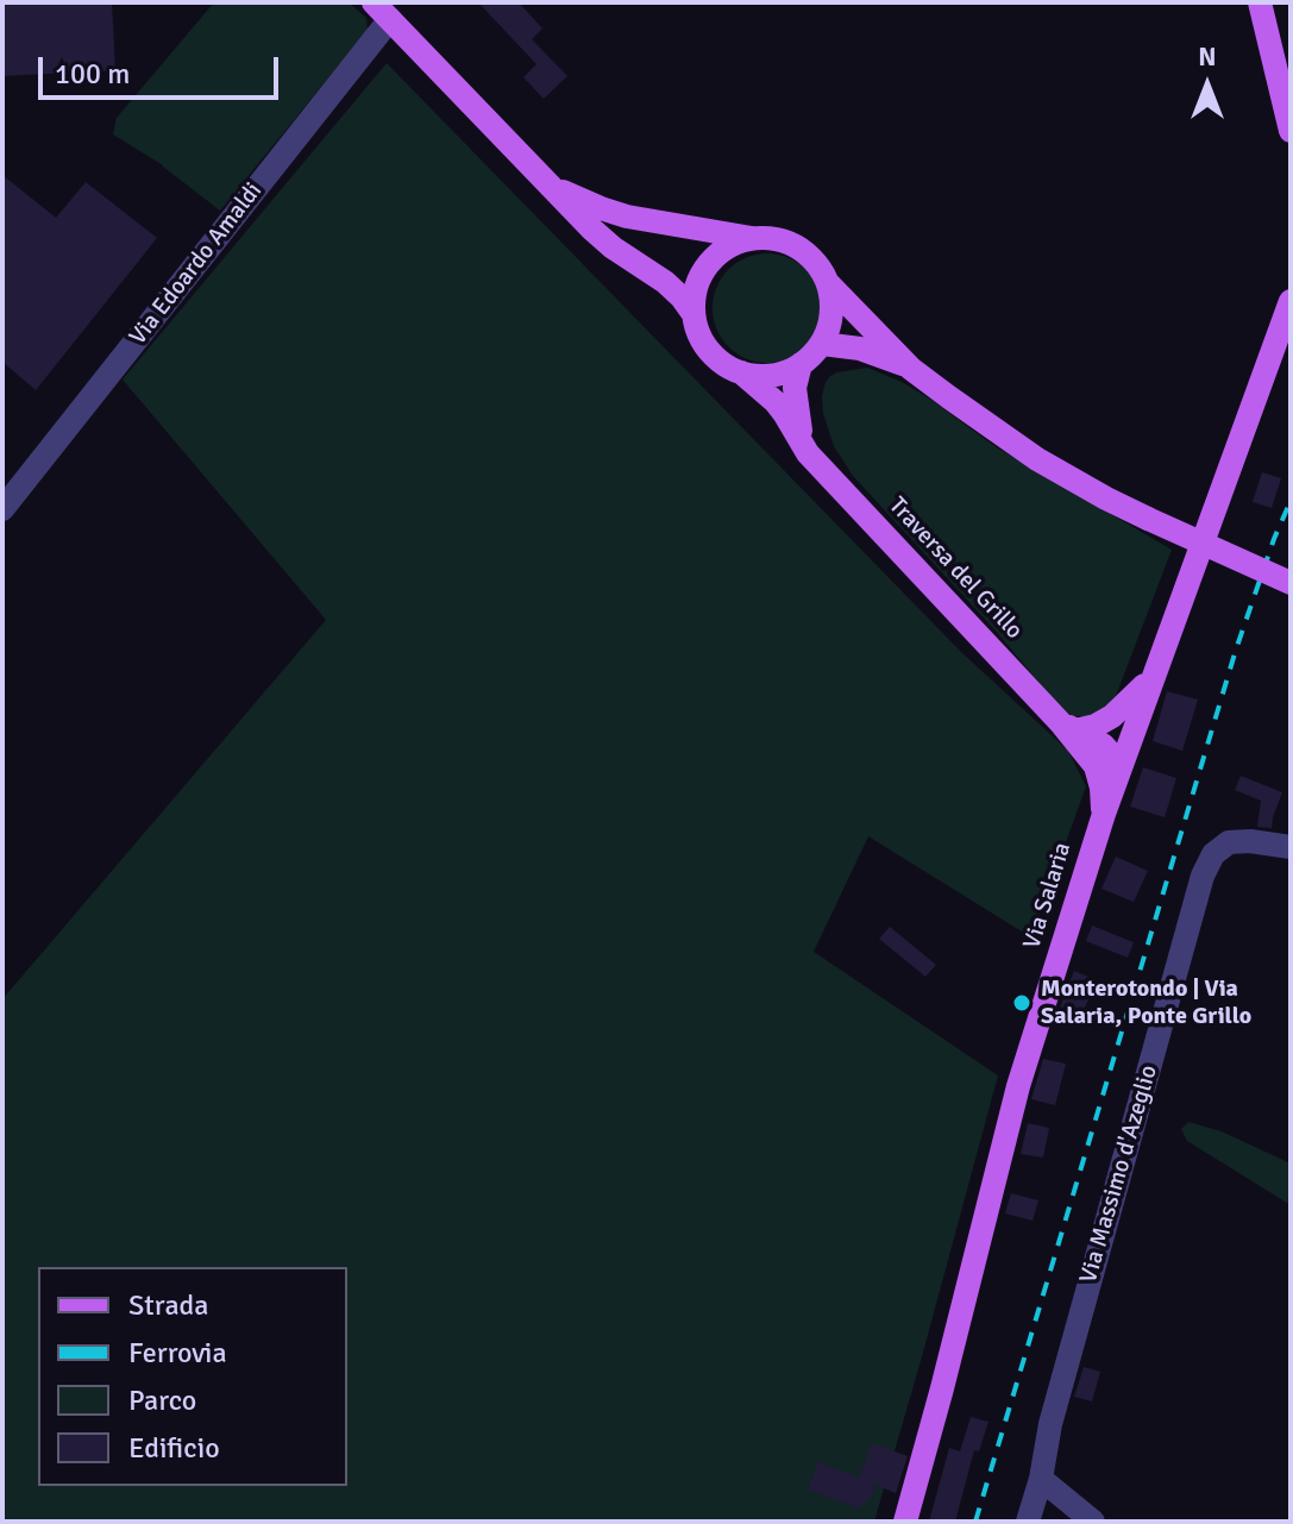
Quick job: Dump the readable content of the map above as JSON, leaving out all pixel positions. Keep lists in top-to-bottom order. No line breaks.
{"streets":{"main road":["Traversa del Grillo","Via Salaria"],"street":["Via Edoardo Amaldi","Via Massimo d'Azeglio"]},"crossings":[["Traversa del Grillo","Via Salaria"]],"places":["Monterotondo | Via Salaria, Ponte Grillo"],"legend":["Strada","Ferrovia","Parco","Edificio"],"scale_bar":"100 m","north":"top"}
